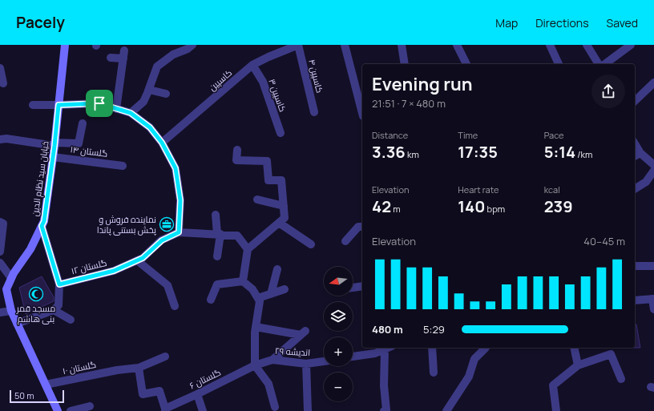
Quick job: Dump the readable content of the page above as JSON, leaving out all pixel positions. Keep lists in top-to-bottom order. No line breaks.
{"streets":{"main road":["خیابان سید نظام الدین"],"street":["کاسپین ۴","کاسپین","کاسپین ۳","گلستان ۱۴","گلستان ۱۲","اندیشه ۲۹","گلستان ۱۰","گلستان ۶"]},"crossings":[["کاسپین ۴","کاسپین"],["کاسپین","کاسپین ۳"],["گلستان ۱۴","خیابان سید نظام الدین"],["خیابان سید نظام الدین","گلستان ۱۰"],["اندیشه ۲۹","گلستان ۶"]],"places":{"office":["نماینده فروش و پخش بستنی پاندا"],"mosque":["مسجد قمر بنی هاشم"]},"scale_bar":"50 m","north":"left","page":{"header":"Pacely","nav":["Map","Directions","Saved"],"heading":["Evening run","21:51 · 7 × 480 m"],"stats":[["Distance","3.36 km"],["Time","17:35"],["Pace","5:14 /km"],["Elevation","42 m"],["Heart rate","140 bpm"],["kcal","239"]],"chart":["Elevation","40–45 m"],"map_buttons":["+","−"],"list":[{"name":"480 m","note":"5:29"}],"scale":"50 m"}}
